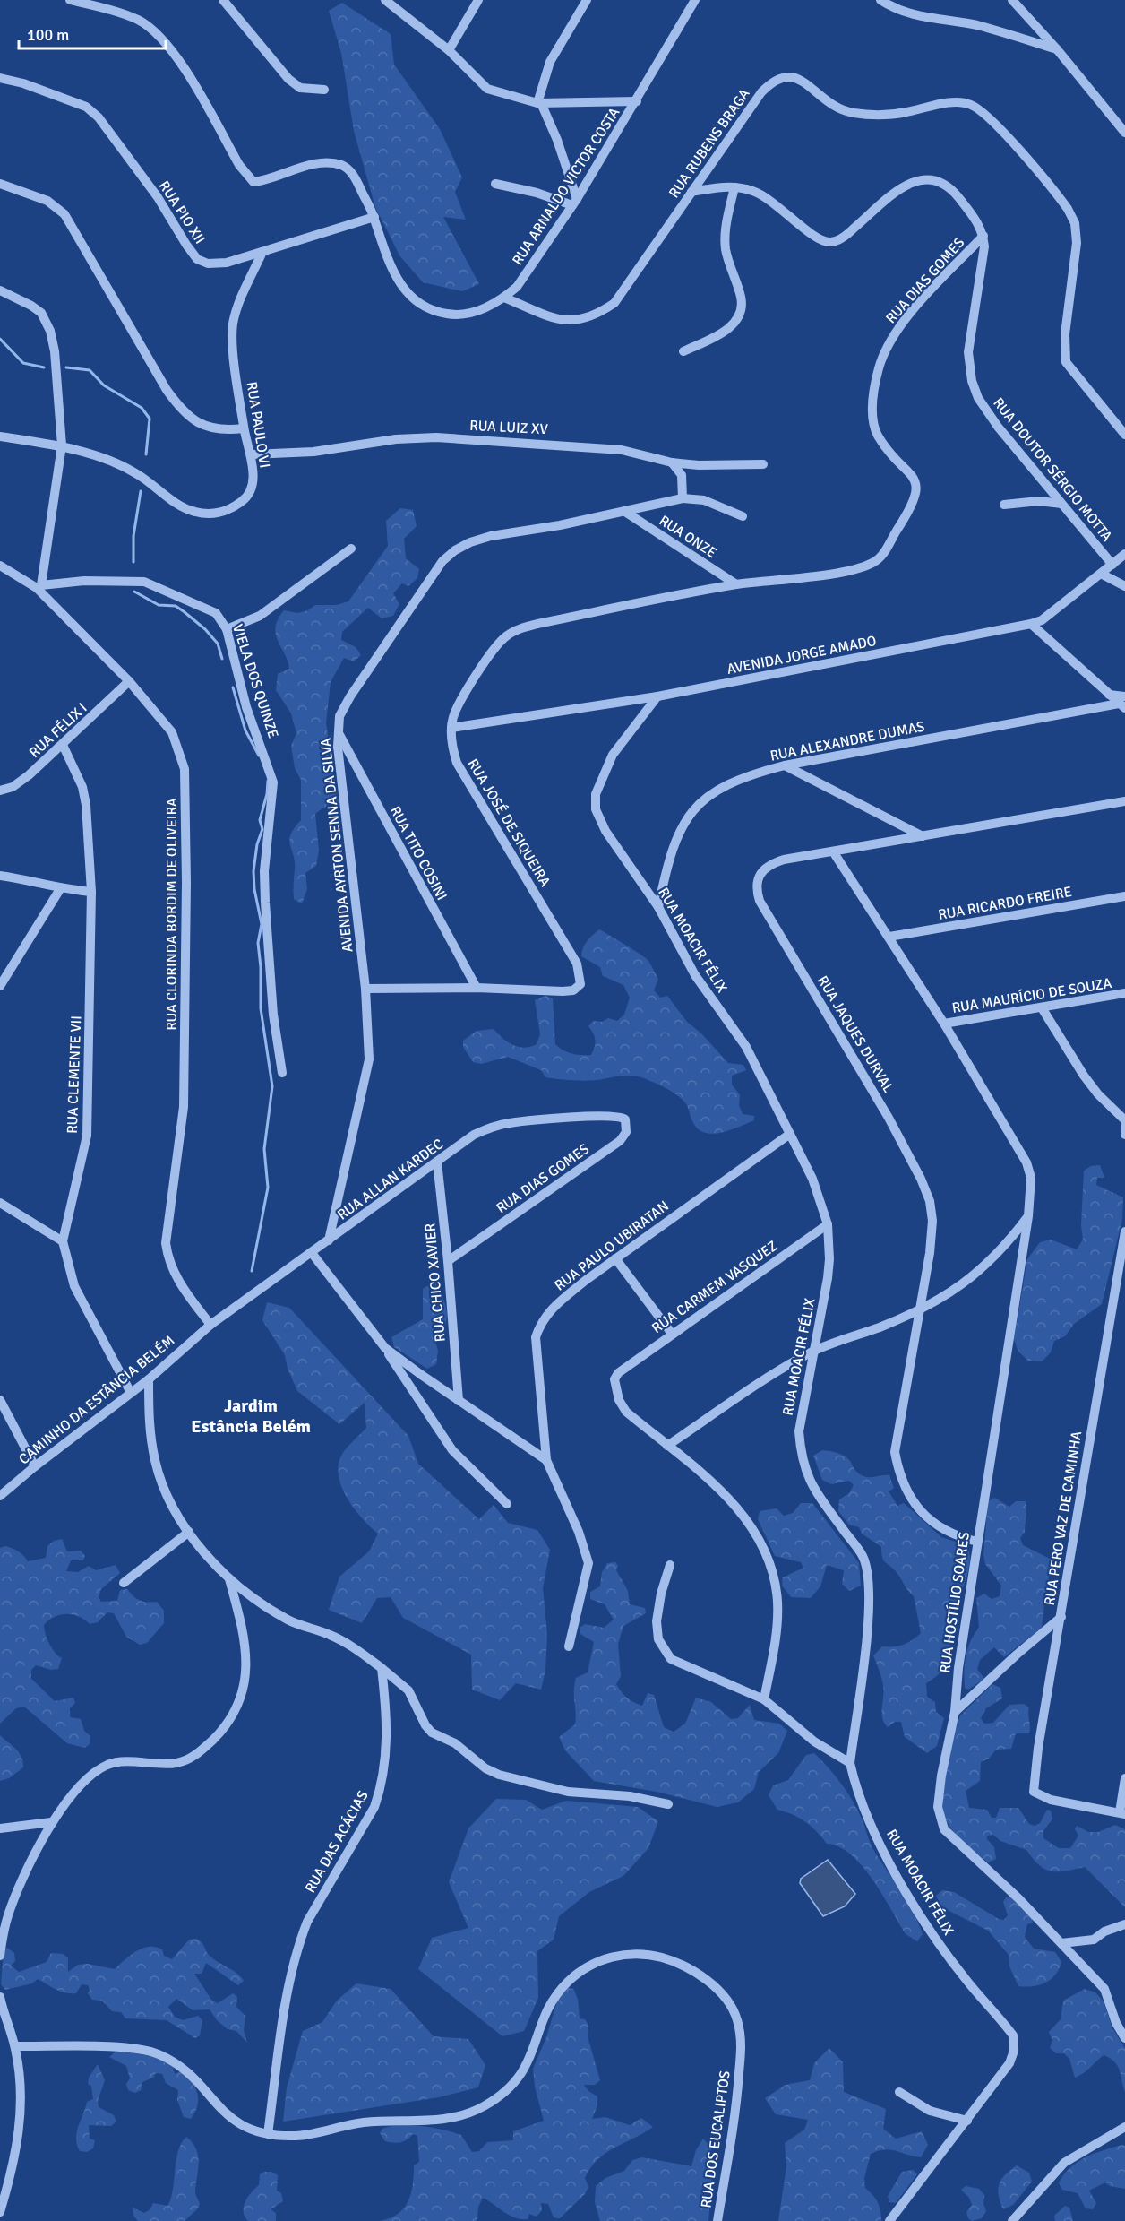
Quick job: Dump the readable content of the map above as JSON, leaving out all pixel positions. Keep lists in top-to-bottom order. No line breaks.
{"streets":{"street":["RUA RUBENS BRAGA","RUA ARNALDO VICTOR COSTA","RUA PIO XII","RUA DIAS GOMES","RUA PAULO VI","RUA LUIZ XV","RUA DOUTOR SÉRGIO MOTTA","RUA ONZE","AVENIDA JORGE AMADO","VIELA DOS QUINZE","RUA FÉLIX I","RUA ALEXANDRE DUMAS","RUA JOSÉ DE SIQUEIRA","AVENIDA AYRTON SENNA DA SILVA","RUA TITO COSINI","RUA RICARDO FREIRE","RUA CLORINDA BORDIM DE OLIVEIRA","RUA MOACIR FÉLIX","RUA MAURÍCIO DE SOUZA","RUA JAQUES DURVAL","RUA CLEMENTE VII","RUA ALLAN KARDEC","RUA PAULO UBIRATAN","RUA CHICO XAVIER","RUA CARMEM VASQUEZ","CAMINHO DA ESTÂNCIA BELÉM","RUA PERO VAZ DE CAMINHA","RUA HOSTÍLIO SOARES","RUA DAS ACÁCIAS","RUA DOS EUCALIPTOS"]},"crossings":[["RUA RUBENS BRAGA","RUA ARNALDO VICTOR COSTA"],["RUA ARNALDO VICTOR COSTA","RUA PIO XII"],["RUA PIO XII","RUA PAULO VI"],["RUA DIAS GOMES","RUA DOUTOR SÉRGIO MOTTA"],["RUA DIAS GOMES","RUA ONZE"],["RUA DIAS GOMES","RUA JOSÉ DE SIQUEIRA"],["RUA DIAS GOMES","RUA ALLAN KARDEC"],["RUA DIAS GOMES","RUA CHICO XAVIER"],["RUA PAULO VI","RUA LUIZ XV"],["RUA DOUTOR SÉRGIO MOTTA","AVENIDA JORGE AMADO"],["RUA ONZE","RUA JOSÉ DE SIQUEIRA"],["RUA ONZE","AVENIDA AYRTON SENNA DA SILVA"],["AVENIDA JORGE AMADO","RUA JOSÉ DE SIQUEIRA"],["AVENIDA JORGE AMADO","RUA MOACIR FÉLIX"],["VIELA DOS QUINZE","RUA CLORINDA BORDIM DE OLIVEIRA"],["RUA FÉLIX I","RUA CLORINDA BORDIM DE OLIVEIRA"],["RUA FÉLIX I","RUA CLEMENTE VII"],["RUA ALEXANDRE DUMAS","RUA MOACIR FÉLIX"],["RUA JOSÉ DE SIQUEIRA","AVENIDA AYRTON SENNA DA SILVA"],["RUA JOSÉ DE SIQUEIRA","RUA TITO COSINI"],["AVENIDA AYRTON SENNA DA SILVA","RUA TITO COSINI"],["AVENIDA AYRTON SENNA DA SILVA","RUA ALLAN KARDEC"],["RUA RICARDO FREIRE","RUA HOSTÍLIO SOARES"],["RUA CLORINDA BORDIM DE OLIVEIRA","RUA ALLAN KARDEC"],["RUA CLORINDA BORDIM DE OLIVEIRA","CAMINHO DA ESTÂNCIA BELÉM"],["RUA MOACIR FÉLIX","RUA PAULO UBIRATAN"],["RUA MOACIR FÉLIX","RUA CARMEM VASQUEZ"],["RUA MAURÍCIO DE SOUZA","RUA HOSTÍLIO SOARES"],["RUA JAQUES DURVAL","RUA HOSTÍLIO SOARES"],["RUA CLEMENTE VII","CAMINHO DA ESTÂNCIA BELÉM"],["RUA ALLAN KARDEC","RUA CHICO XAVIER"],["RUA ALLAN KARDEC","CAMINHO DA ESTÂNCIA BELÉM"],["RUA DAS ACÁCIAS","RUA DOS EUCALIPTOS"]],"districts":["Jardim Estância Belém"],"scale_bar":"100 m"}
